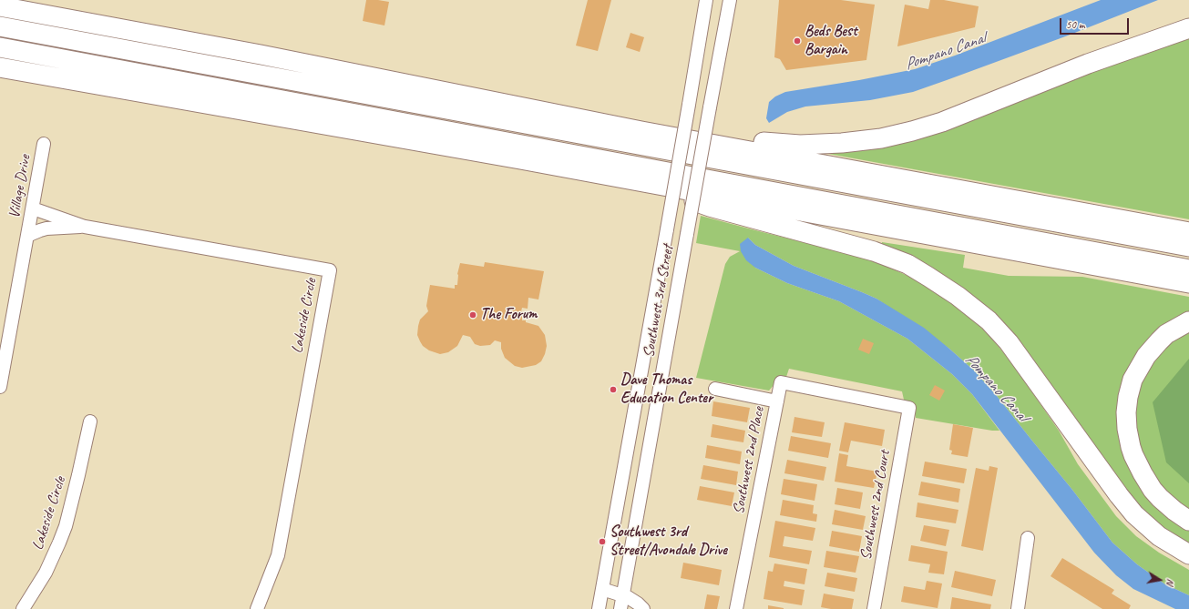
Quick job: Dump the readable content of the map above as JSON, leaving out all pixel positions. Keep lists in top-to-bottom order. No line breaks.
{"streets":{"street":["Village Drive","Southwest 3rd Street","Lakeside Circle","Southwest 2nd Place","Southwest 2nd Court"]},"crossings":[["Village Drive","Lakeside Circle"],["Southwest 2nd Place","Southwest 2nd Court"]],"water":["Pompano Canal"],"places":["Beds Best Bargain","The Forum","Dave Thomas Education Center","Southwest 3rd Street/Avondale Drive"],"scale_bar":"50 m","north":"right"}
